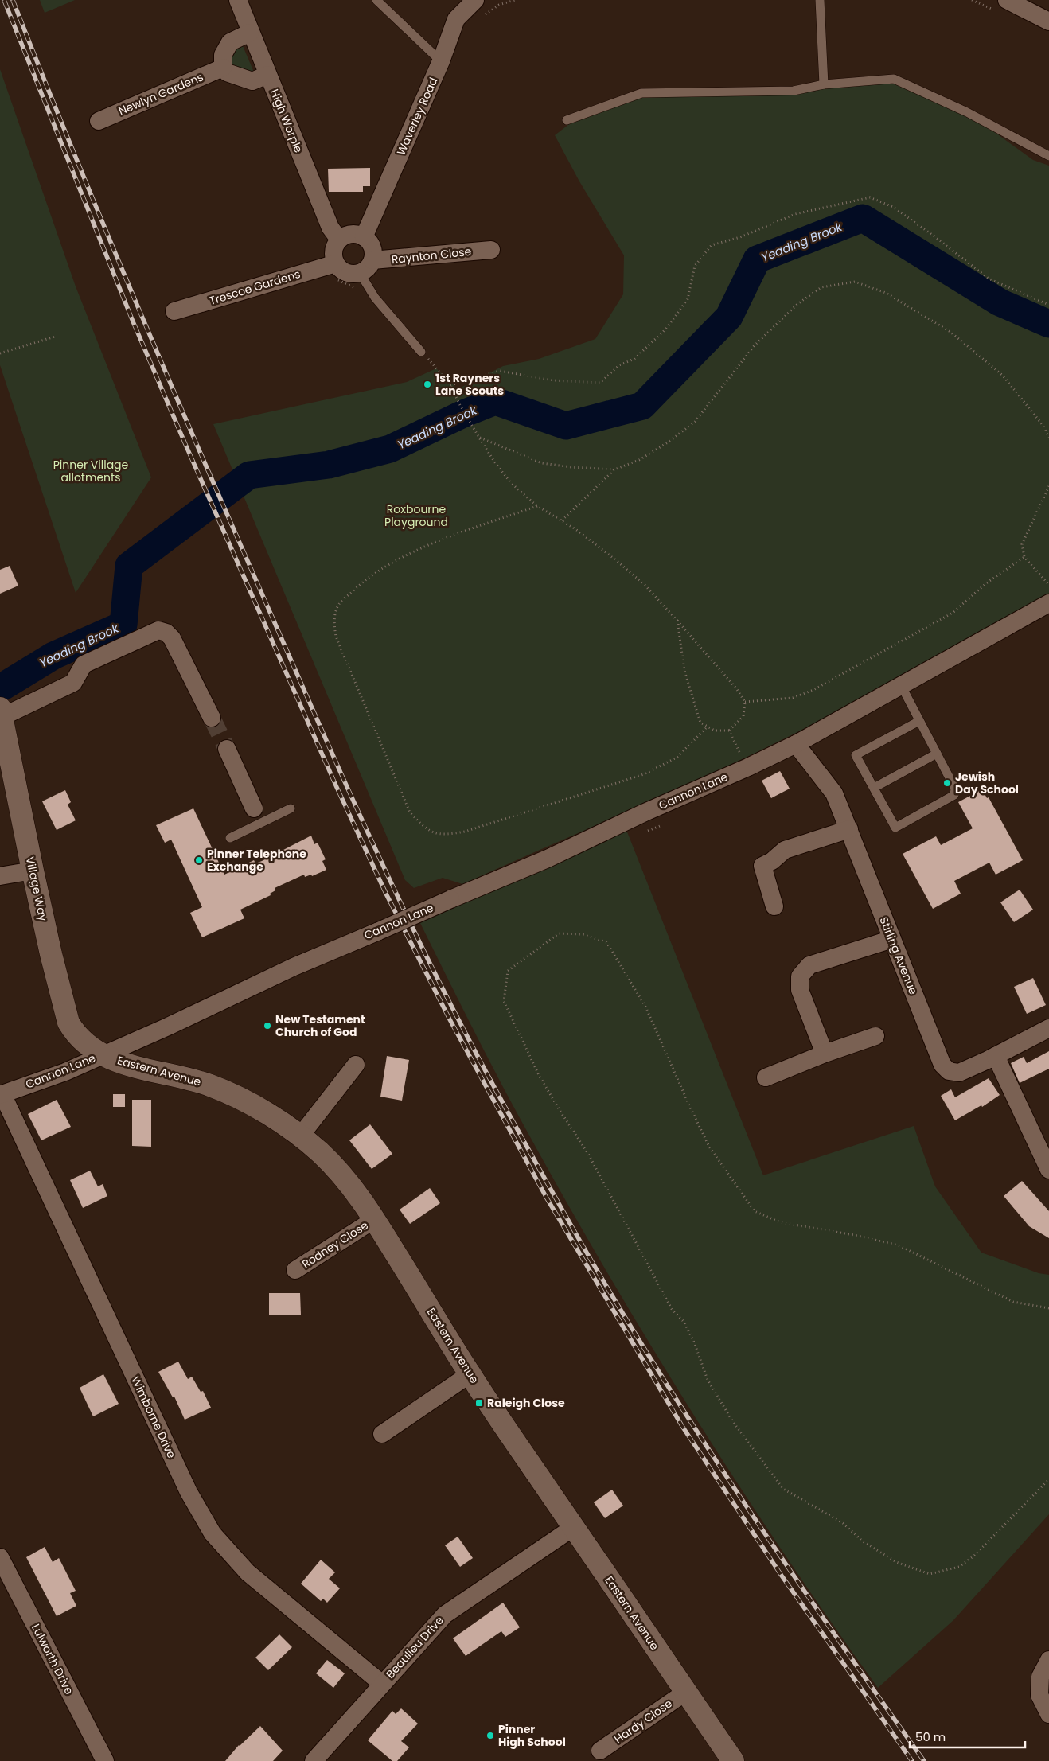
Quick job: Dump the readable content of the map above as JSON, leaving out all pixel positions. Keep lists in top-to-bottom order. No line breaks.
{"streets":{"street":["Newlyn Gardens","Waverley Road","High Worple","Raynton Close","Trescoe Gardens","Cannon Lane","Village Way","Stirling Avenue","Eastern Avenue","Rodney Close","Wimborne Drive","Beaulieu Drive","Lulworth Drive","Hardy Close"]},"crossings":[["Waverley Road","High Worple"],["Waverley Road","Raynton Close"],["Waverley Road","Trescoe Gardens"],["High Worple","Raynton Close"],["High Worple","Trescoe Gardens"],["Raynton Close","Trescoe Gardens"],["Cannon Lane","Village Way"],["Cannon Lane","Stirling Avenue"],["Cannon Lane","Eastern Avenue"],["Cannon Lane","Wimborne Drive"],["Village Way","Eastern Avenue"],["Eastern Avenue","Rodney Close"],["Eastern Avenue","Beaulieu Drive"],["Eastern Avenue","Hardy Close"],["Wimborne Drive","Beaulieu Drive"]],"water":["Yeading Brook"],"parks":["Pinner Village allotments","Roxbourne Playground"],"places":{"other":["1st Rayners Lane Scouts","Jewish Day School","Pinner Telephone Exchange","New Testament Church of God","Pinner High School"],"transit":["Raleigh Close"]},"scale_bar":"50 m"}
